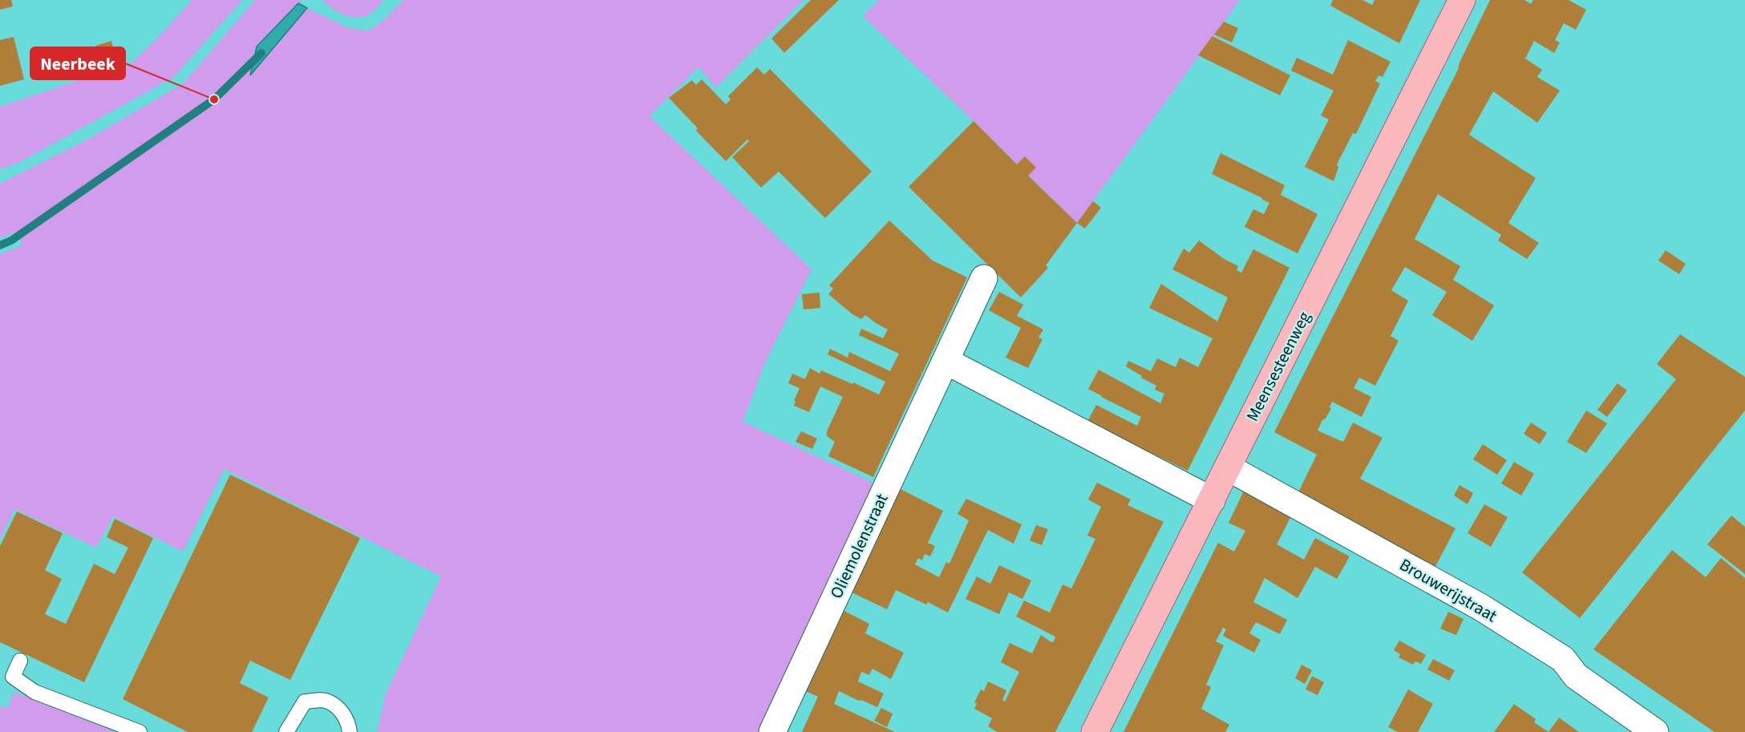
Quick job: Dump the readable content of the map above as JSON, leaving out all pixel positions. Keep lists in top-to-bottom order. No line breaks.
{"streets":{"main road":["Meensesteenweg"],"street":["Oliemolenstraat","Brouwerijstraat"]},"crossings":[["Meensesteenweg","Brouwerijstraat"]],"places":["Neerbeek"]}
